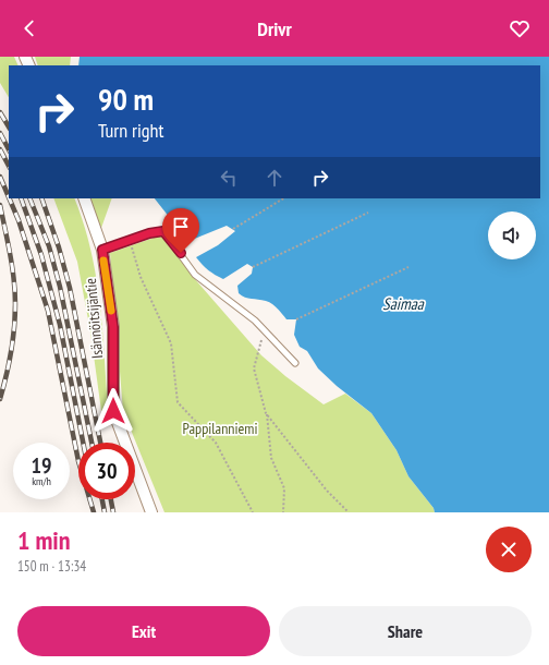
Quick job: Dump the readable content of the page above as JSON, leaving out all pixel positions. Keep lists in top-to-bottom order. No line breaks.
{"streets":{"street":["Isännöitsijäntie"]},"water":["Saimaa"],"parks":["Pappilanniemi"],"page":{"header":"Drivr","turn":["90 m","Turn right"],"speed":"19 km/h","limit":"30","heading":["1 min","150 m · 13:34"],"buttons":["Exit","Share"]}}
